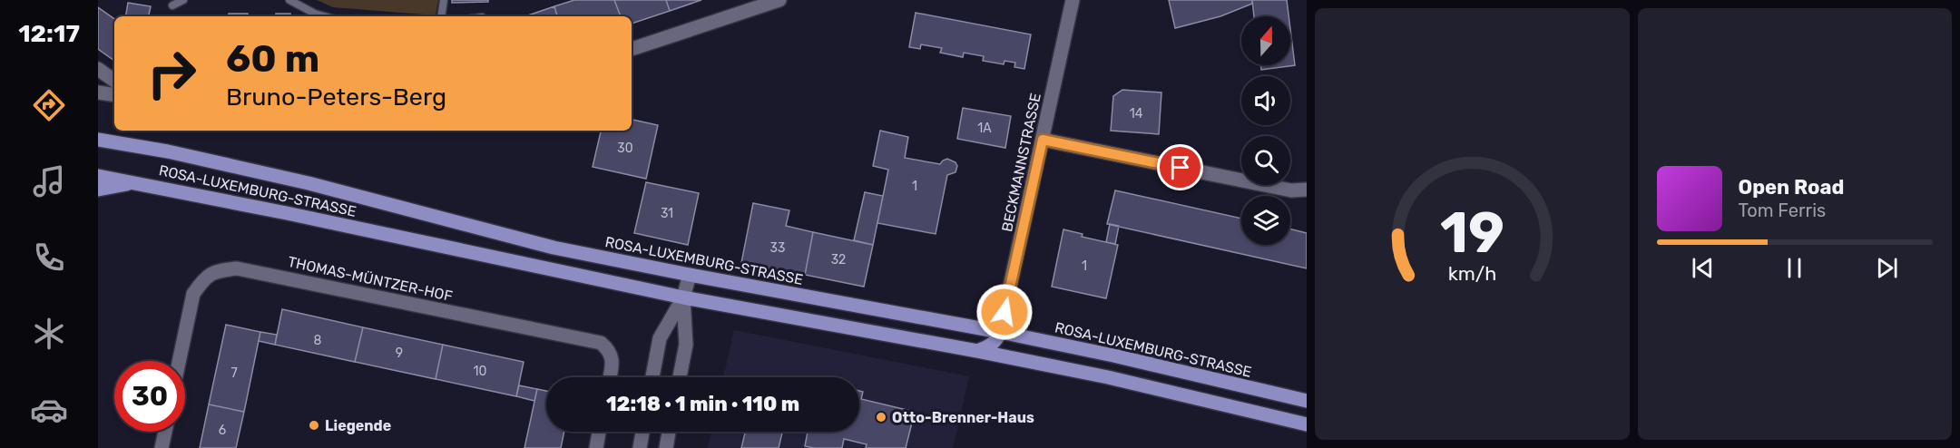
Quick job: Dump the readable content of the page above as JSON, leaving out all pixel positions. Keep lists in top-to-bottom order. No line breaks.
{"streets":{"main road":["ROSA-LUXEMBURG-STRASSE"],"street":["BECKMANNSTRASSE","THOMAS-MÜNTZER-HOF"]},"crossings":[["BECKMANNSTRASSE","ROSA-LUXEMBURG-STRASSE"]],"places":["Otto-Brenner-Haus","Liegende"],"house_numbers":["14","1A","30","1","31","33","32","1","8","9","10","7","6"],"north":"top","page":{"tabs":"12:17","turn":["60 m","Bruno-Peters-Berg"],"song":["Open Road","Tom Ferris"],"limit":"30","trip":"12:18 · 1 min · 110 m","gauge":["19","km/h"]}}
